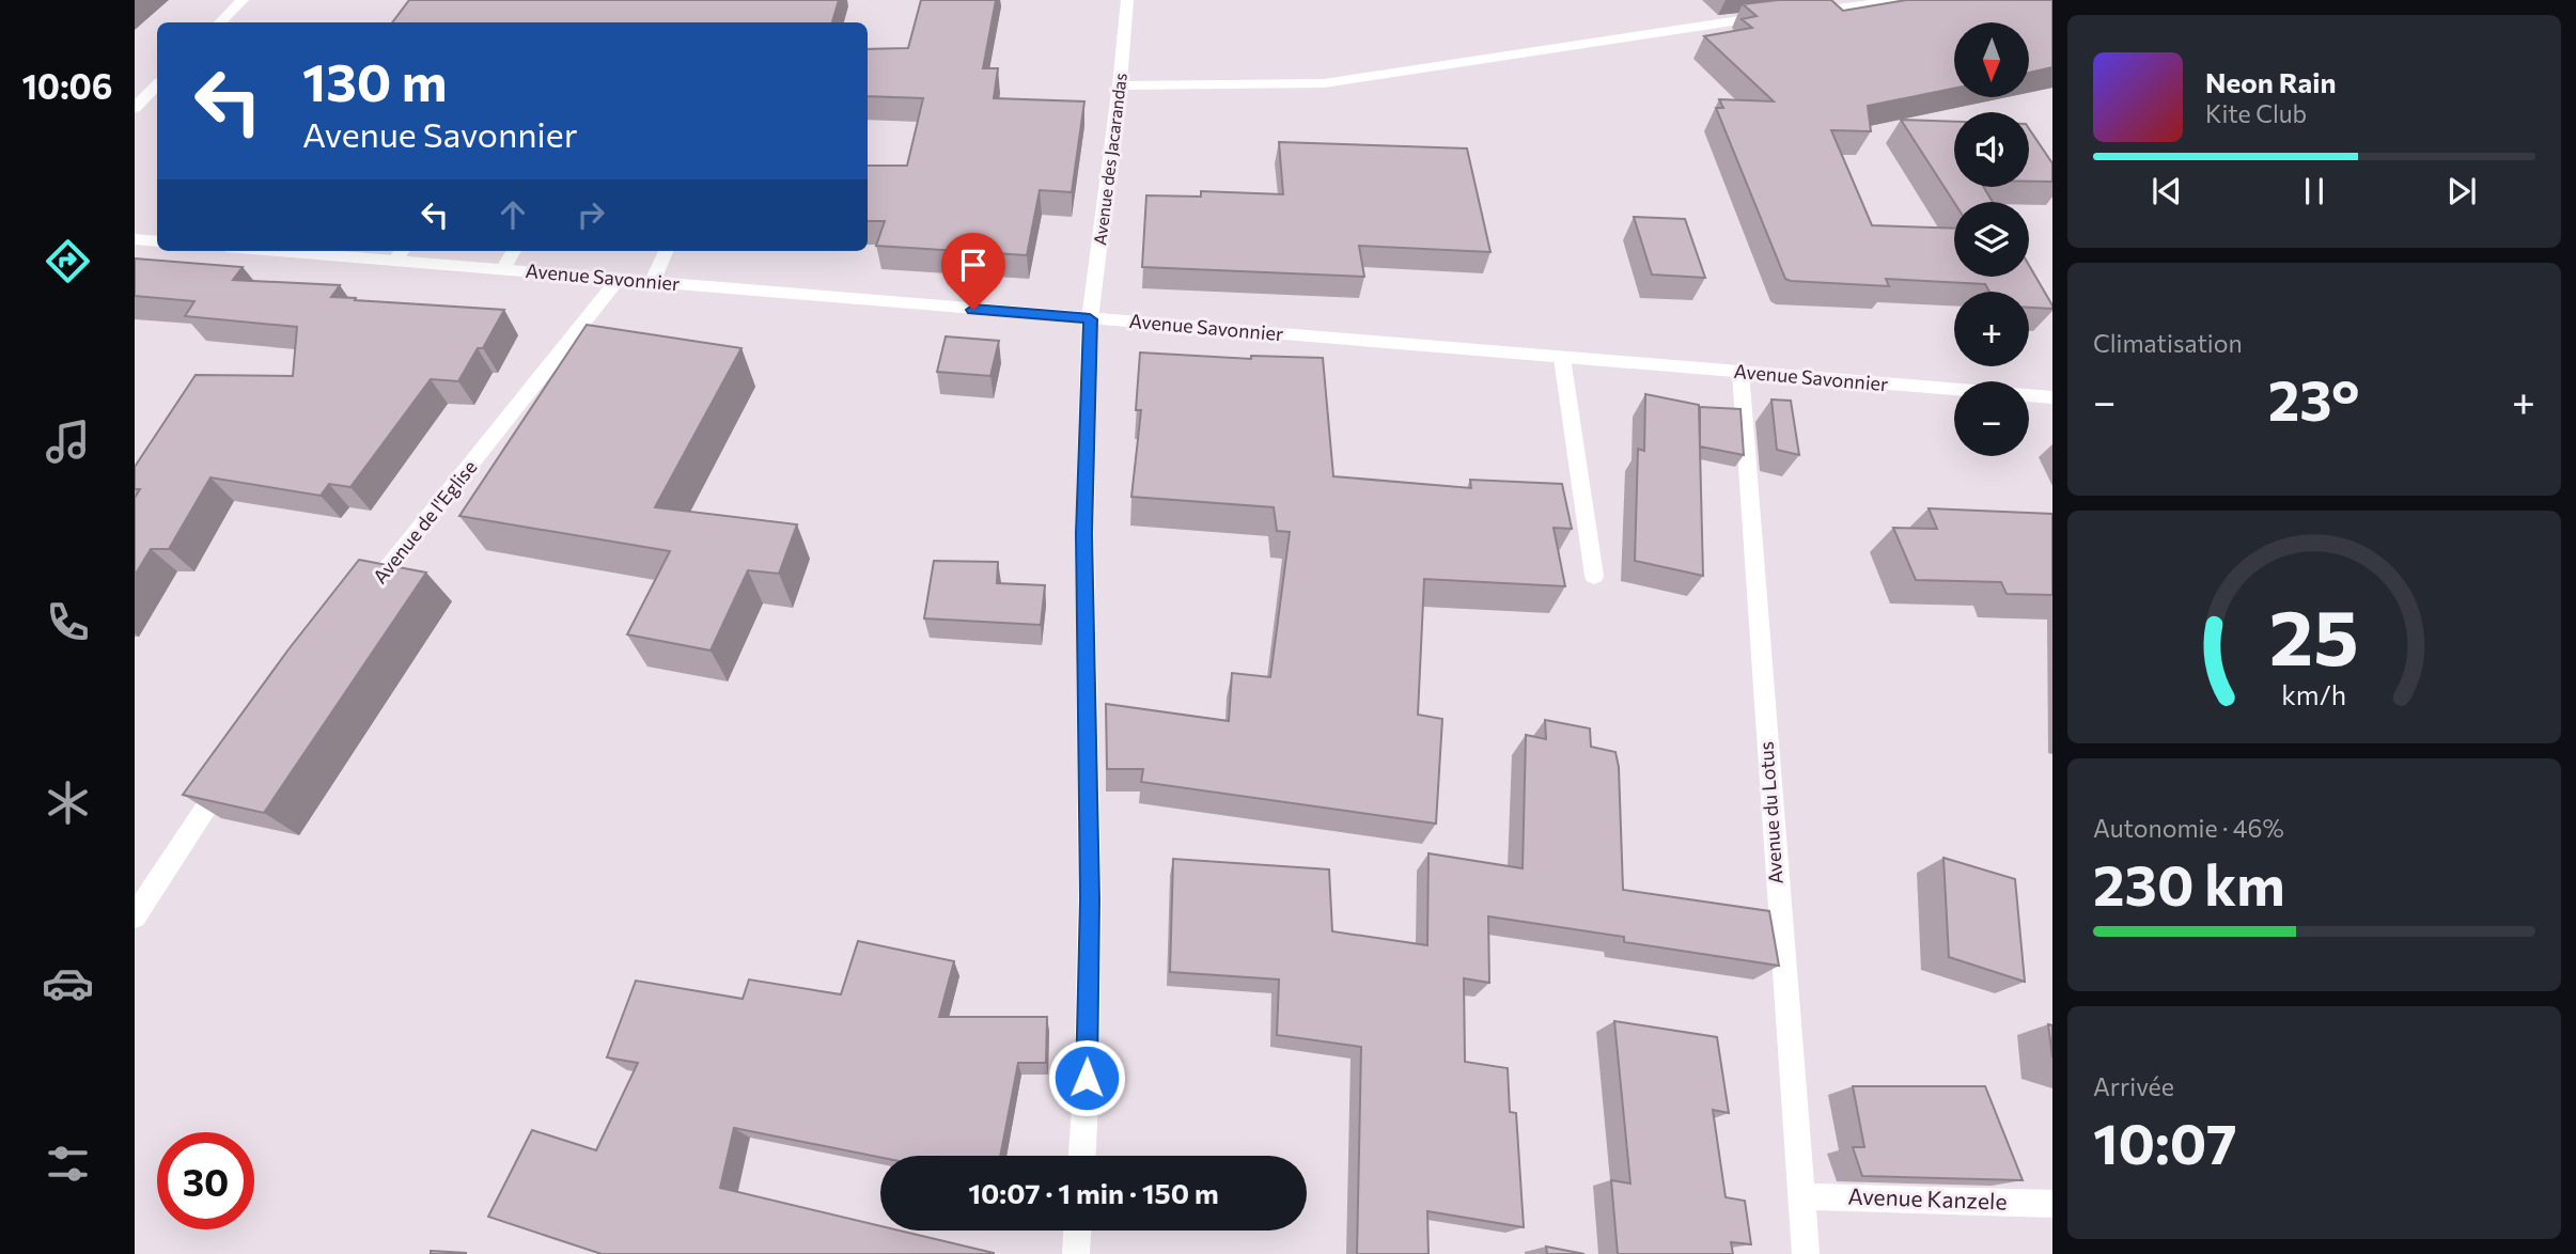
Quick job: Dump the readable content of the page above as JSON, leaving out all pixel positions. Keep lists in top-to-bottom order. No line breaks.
{"streets":{"street":["Avenue des Jacarandas","Avenue Savonnier","Avenue de l'Eglise","Avenue du Lotus","Avenue Kanzele"]},"crossings":[["Avenue des Jacarandas","Avenue Savonnier"],["Avenue Savonnier","Avenue de l'Eglise"],["Avenue Savonnier","Avenue du Lotus"],["Avenue du Lotus","Avenue Kanzele"]],"north":"bottom","page":{"tabs":"10:06","map_buttons":["+","−"],"turn":["130 m","Avenue Savonnier"],"song":["Neon Rain","Kite Club"],"tile":["Climatisation",["Autonomie · 46%","230 km"],["Arrivée","10:07"]],"heat":["−","23°","+"],"limit":"30","trip":"10:07 · 1 min · 150 m","gauge":["25","km/h"]}}
